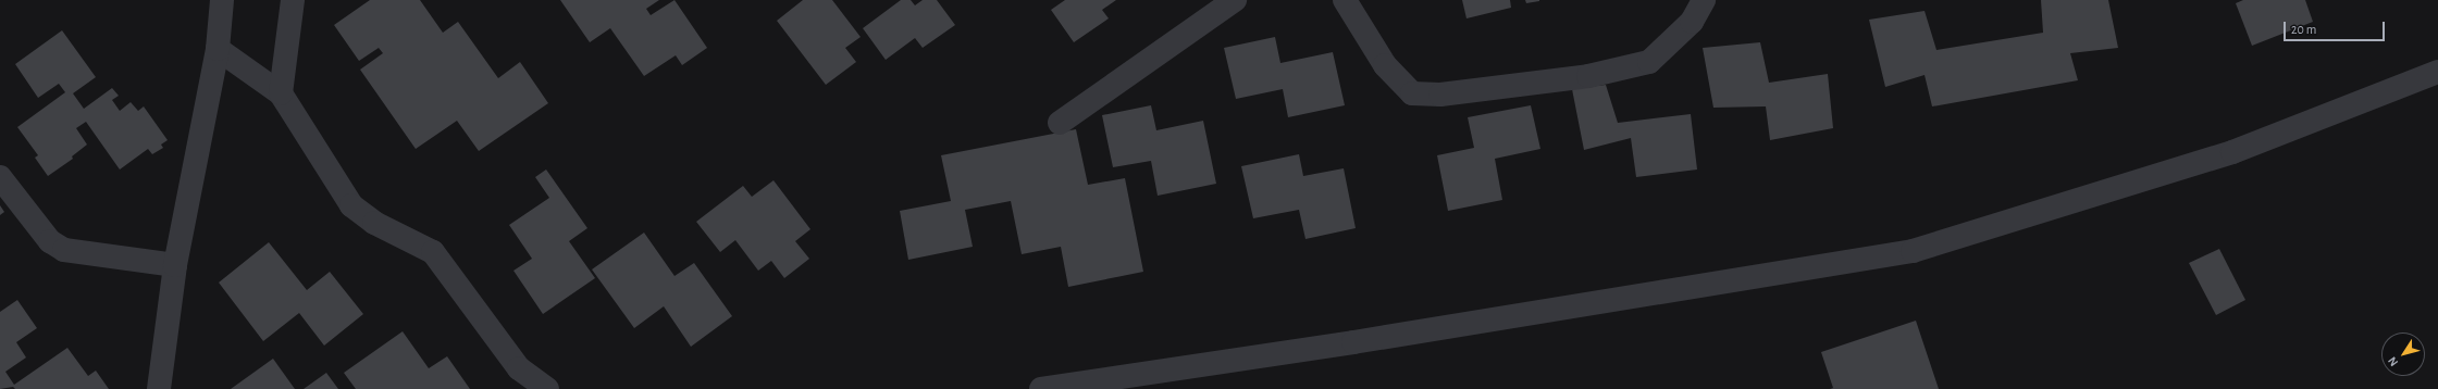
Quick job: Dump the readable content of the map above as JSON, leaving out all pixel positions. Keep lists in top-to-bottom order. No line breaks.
{"scale_bar":"20 m","north":"bottom left"}
